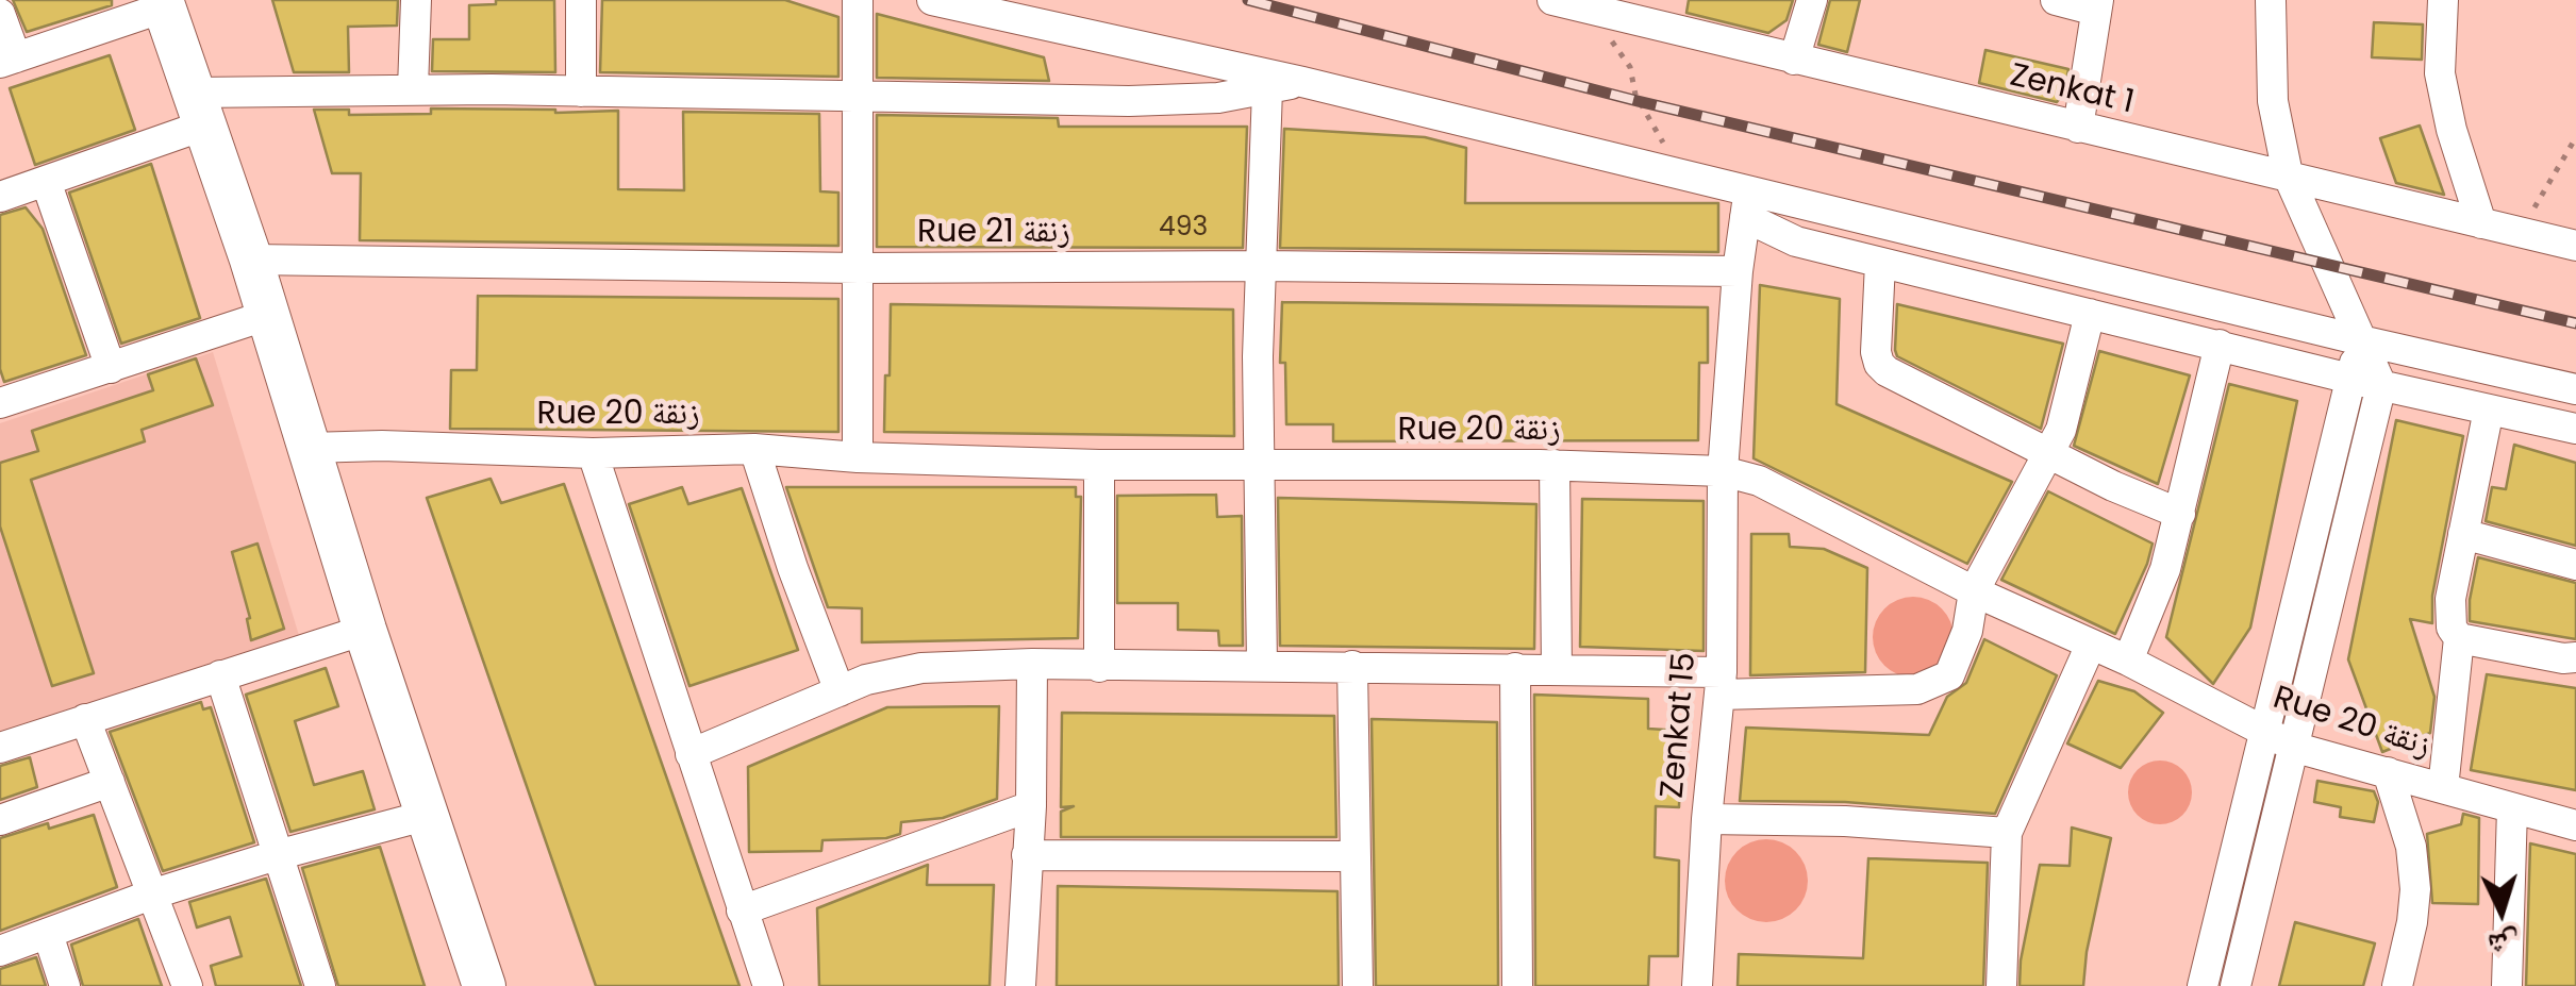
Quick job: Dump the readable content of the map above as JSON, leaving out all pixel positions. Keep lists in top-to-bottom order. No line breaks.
{"streets":{"street":["Zenkat 1","Rue 21 زنقة","Rue 20 زنقة","Zenkat 15"]},"crossings":[["Rue 21 زنقة","Zenkat 15"],["Rue 20 زنقة","Zenkat 15"]],"house_numbers":["493"],"north":"bottom"}
